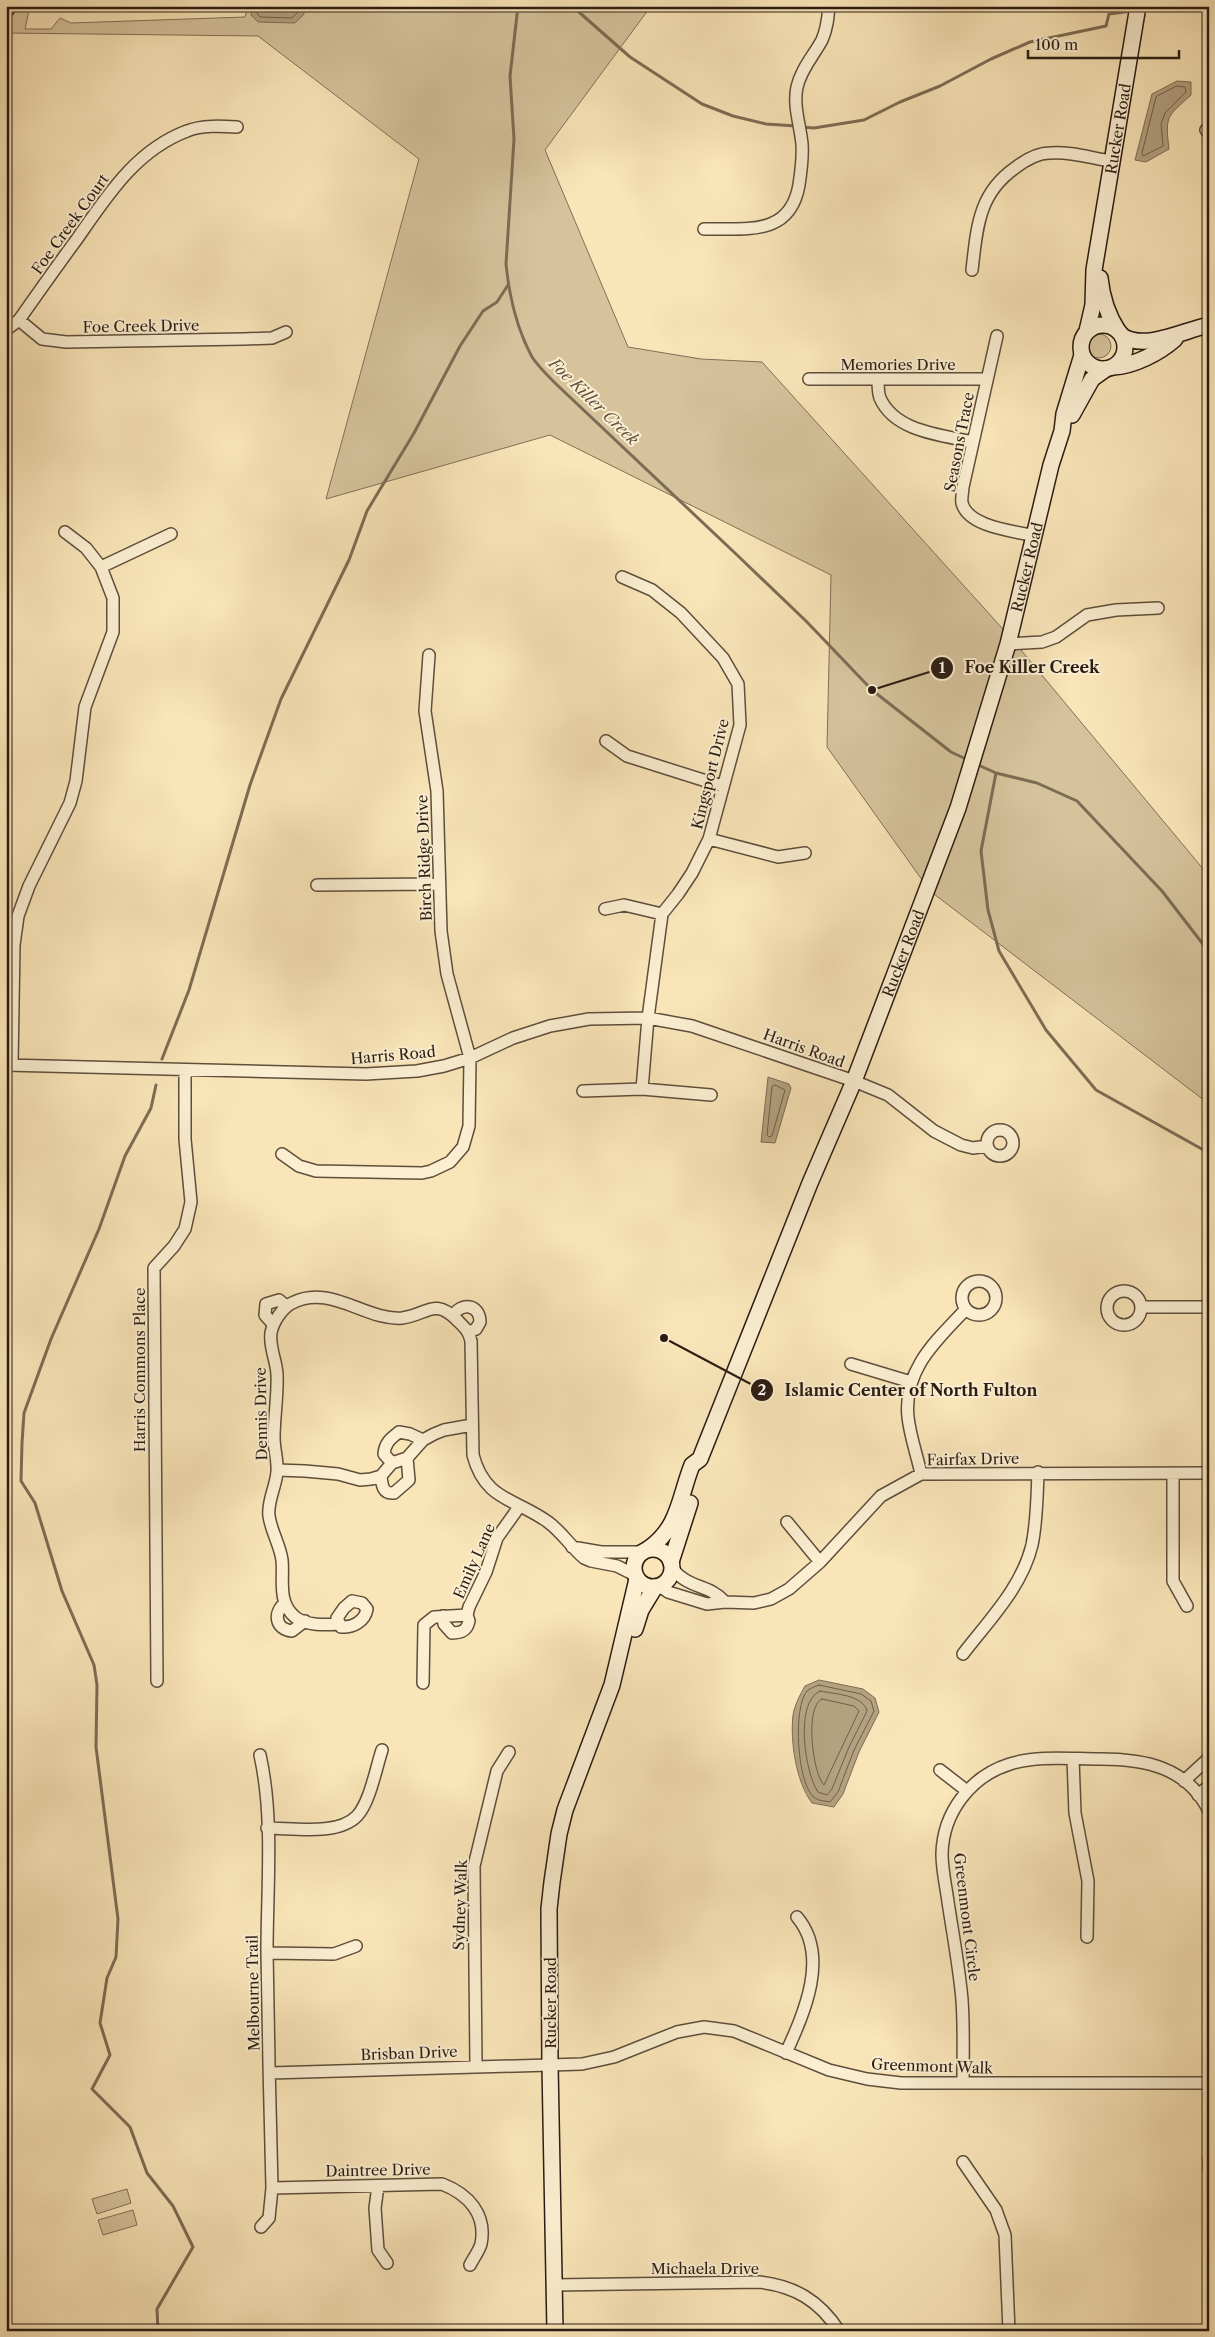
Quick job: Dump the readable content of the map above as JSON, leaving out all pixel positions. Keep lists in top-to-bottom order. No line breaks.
{"streets":{"main road":["Rucker Road"],"street":["Foe Creek Court","Foe Creek Drive","Memories Drive","Seasons Trace","Kingsport Drive","Birch Ridge Drive","Harris Road","Harris Commons Place","Dennis Drive","Fairfax Drive","Emily Lane","Sydney Walk","Greenmont Circle","Melbourne Trail","Brisban Drive","Greenmont Walk","Daintree Drive","Michaela Drive"]},"crossings":[["Rucker Road","Seasons Trace"],["Rucker Road","Harris Road"],["Rucker Road","Fairfax Drive"],["Rucker Road","Brisban Drive"],["Rucker Road","Greenmont Walk"],["Rucker Road","Michaela Drive"],["Foe Creek Court","Foe Creek Drive"],["Memories Drive","Seasons Trace"],["Birch Ridge Drive","Harris Road"],["Harris Road","Harris Commons Place"],["Sydney Walk","Brisban Drive"],["Greenmont Circle","Greenmont Walk"],["Melbourne Trail","Brisban Drive"],["Melbourne Trail","Daintree Drive"],["Brisban Drive","Greenmont Walk"]],"water":["Foe Killer Creek"],"places":["Foe Killer Creek","Islamic Center of North Fulton"],"scale_bar":"100 m"}
